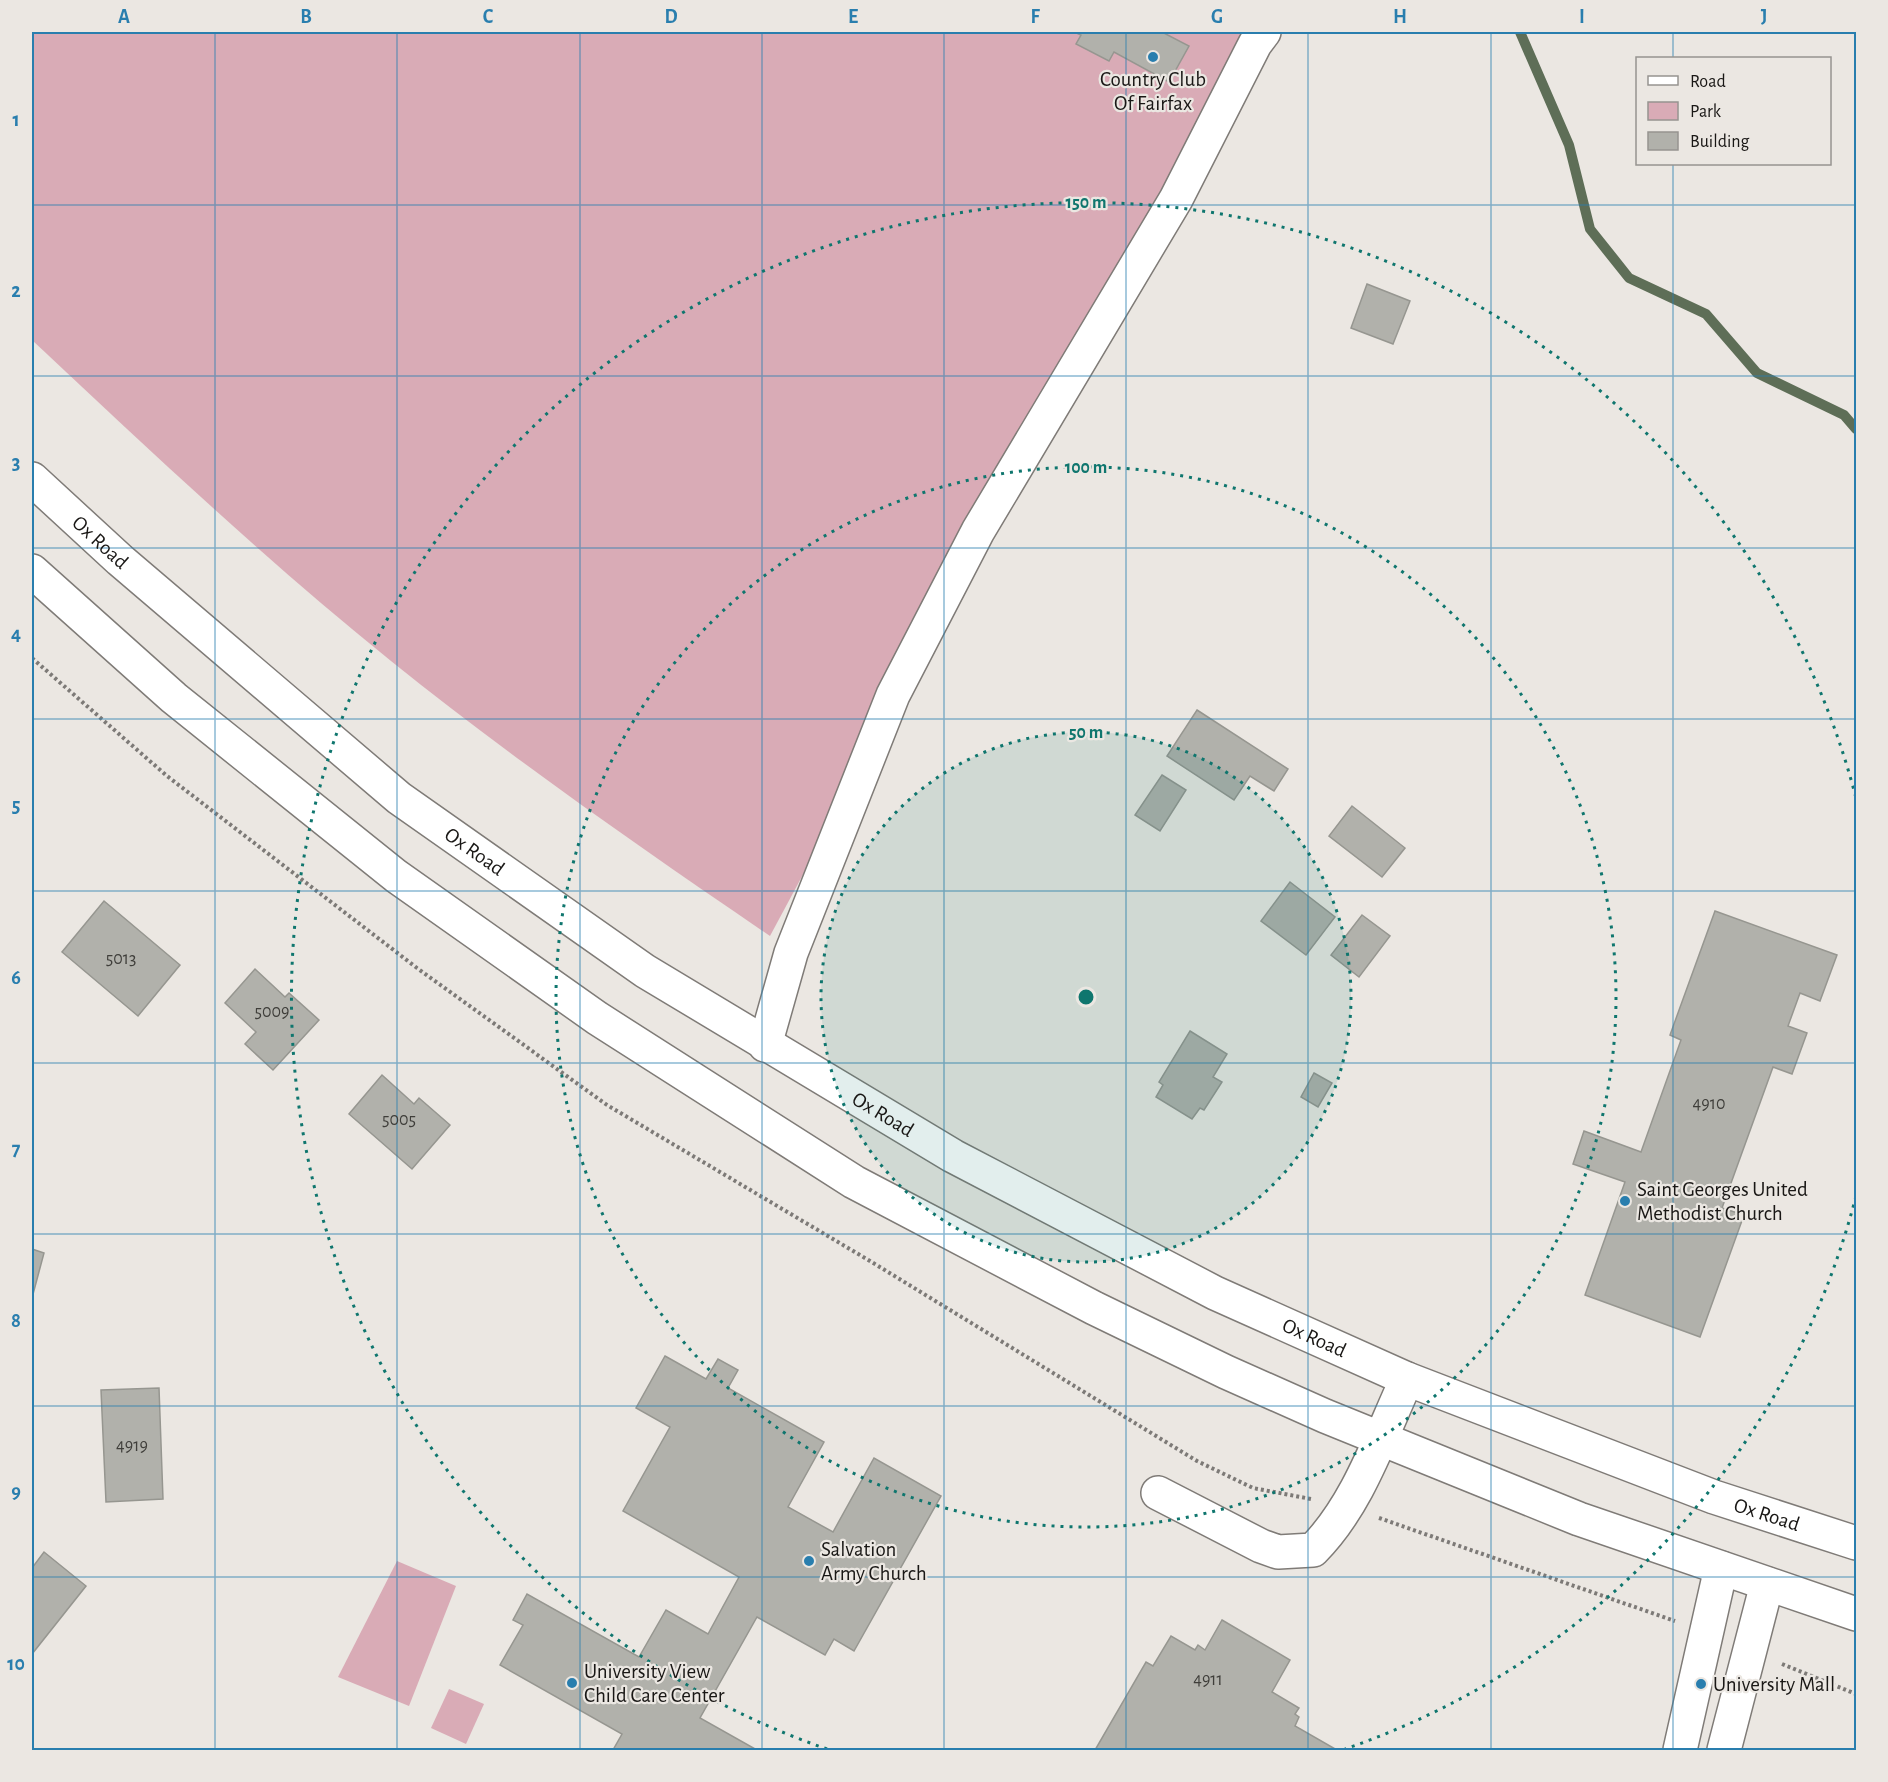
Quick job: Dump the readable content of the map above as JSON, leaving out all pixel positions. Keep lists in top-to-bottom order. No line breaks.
{"streets":{"main road":["Ox Road"]},"places":["Country Club Of Fairfax","Saint Georges United Methodist Church","Salvation Army Church","University View Child Care Center","University Mall"],"house_numbers":["5013","5009","4910","5005","4919","4911"],"legend":["Road","Park","Building"],"grid":{"columns":["A","B","C","D","E","F","G","H","I","J"],"rows":["1","2","3","4","5","6","7","8","9","10"]},"rings":["150 m","100 m","50 m"]}
